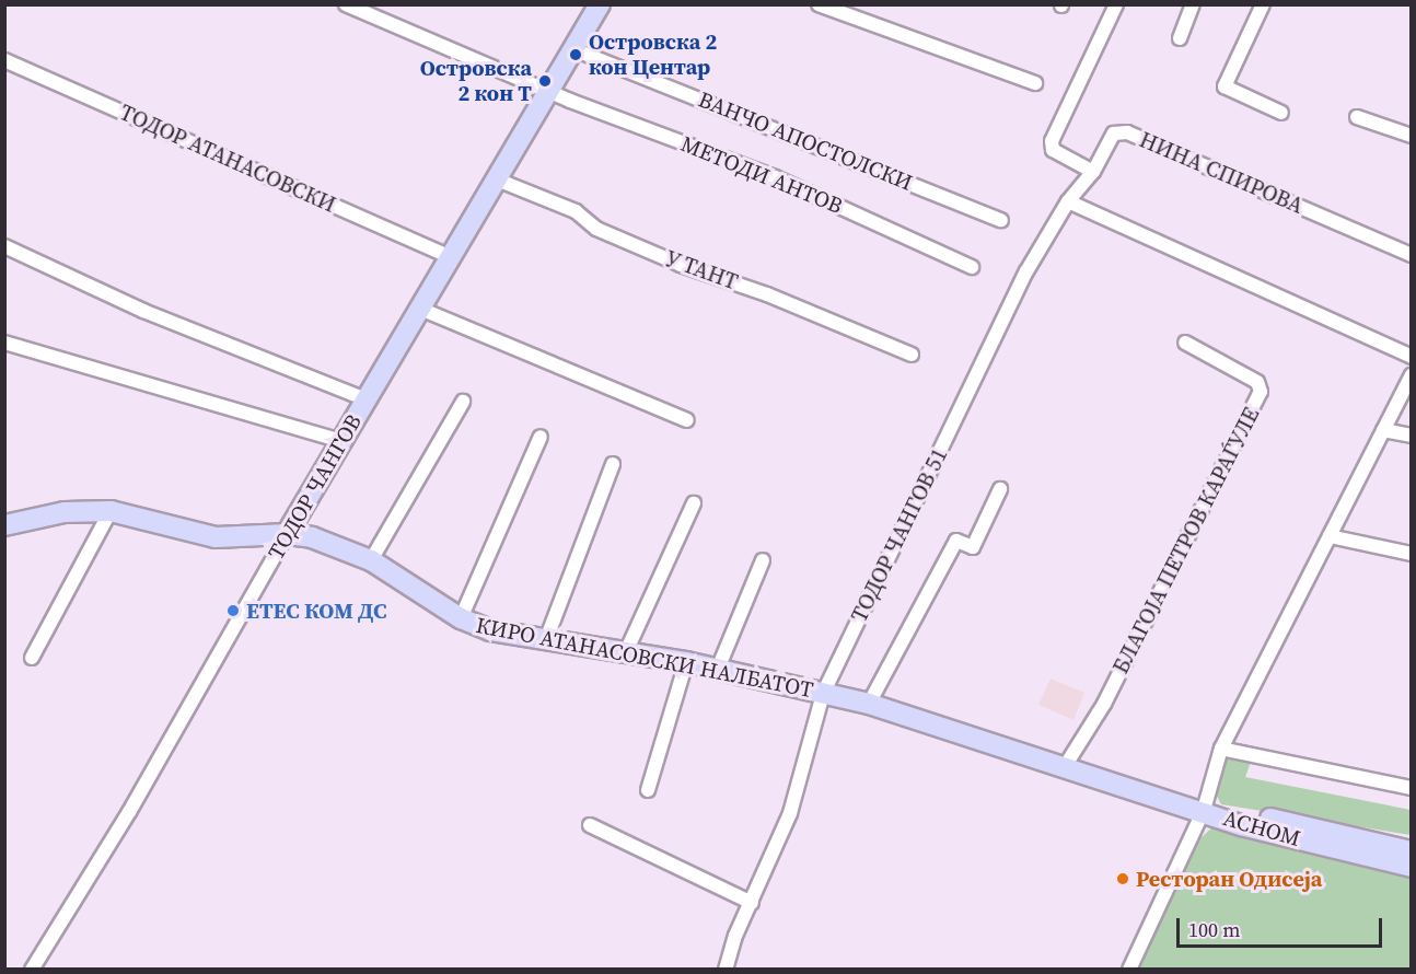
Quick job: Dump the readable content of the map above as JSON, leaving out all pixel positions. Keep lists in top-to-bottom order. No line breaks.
{"streets":{"street":["ВАНЧО АПОСТОЛСКИ","ТОДОР АТАНАСОВСКИ","НИНА СПИРОВА","МЕТОДИ АНТОВ","У ТАНТ","ТОДОР ЧАНГОВ","ТОДОР ЧАНГОВ 51","БЛАГОЈА ПЕТРОВ КАРАЃУЛЕ","КИРО АТАНАСОВСКИ НАЛБАТОТ","АСНОМ"]},"crossings":[["ВАНЧО АПОСТОЛСКИ","ТОДОР ЧАНГОВ"],["ТОДОР АТАНАСОВСКИ","ТОДОР ЧАНГОВ"],["НИНА СПИРОВА","ТОДОР ЧАНГОВ 51"],["МЕТОДИ АНТОВ","ТОДОР ЧАНГОВ"],["У ТАНТ","ТОДОР ЧАНГОВ"],["ТОДОР ЧАНГОВ","КИРО АТАНАСОВСКИ НАЛБАТОТ"],["ТОДОР ЧАНГОВ 51","КИРО АТАНАСОВСКИ НАЛБАТОТ"],["БЛАГОЈА ПЕТРОВ КАРАЃУЛЕ","КИРО АТАНАСОВСКИ НАЛБАТОТ"],["КИРО АТАНАСОВСКИ НАЛБАТОТ","АСНОМ"]],"places":["Островска 2 кон Центар","Островска 2 кон T","ЕТЕС КОМ ДС","Ресторан Одисеја"],"scale_bar":"100 m"}
